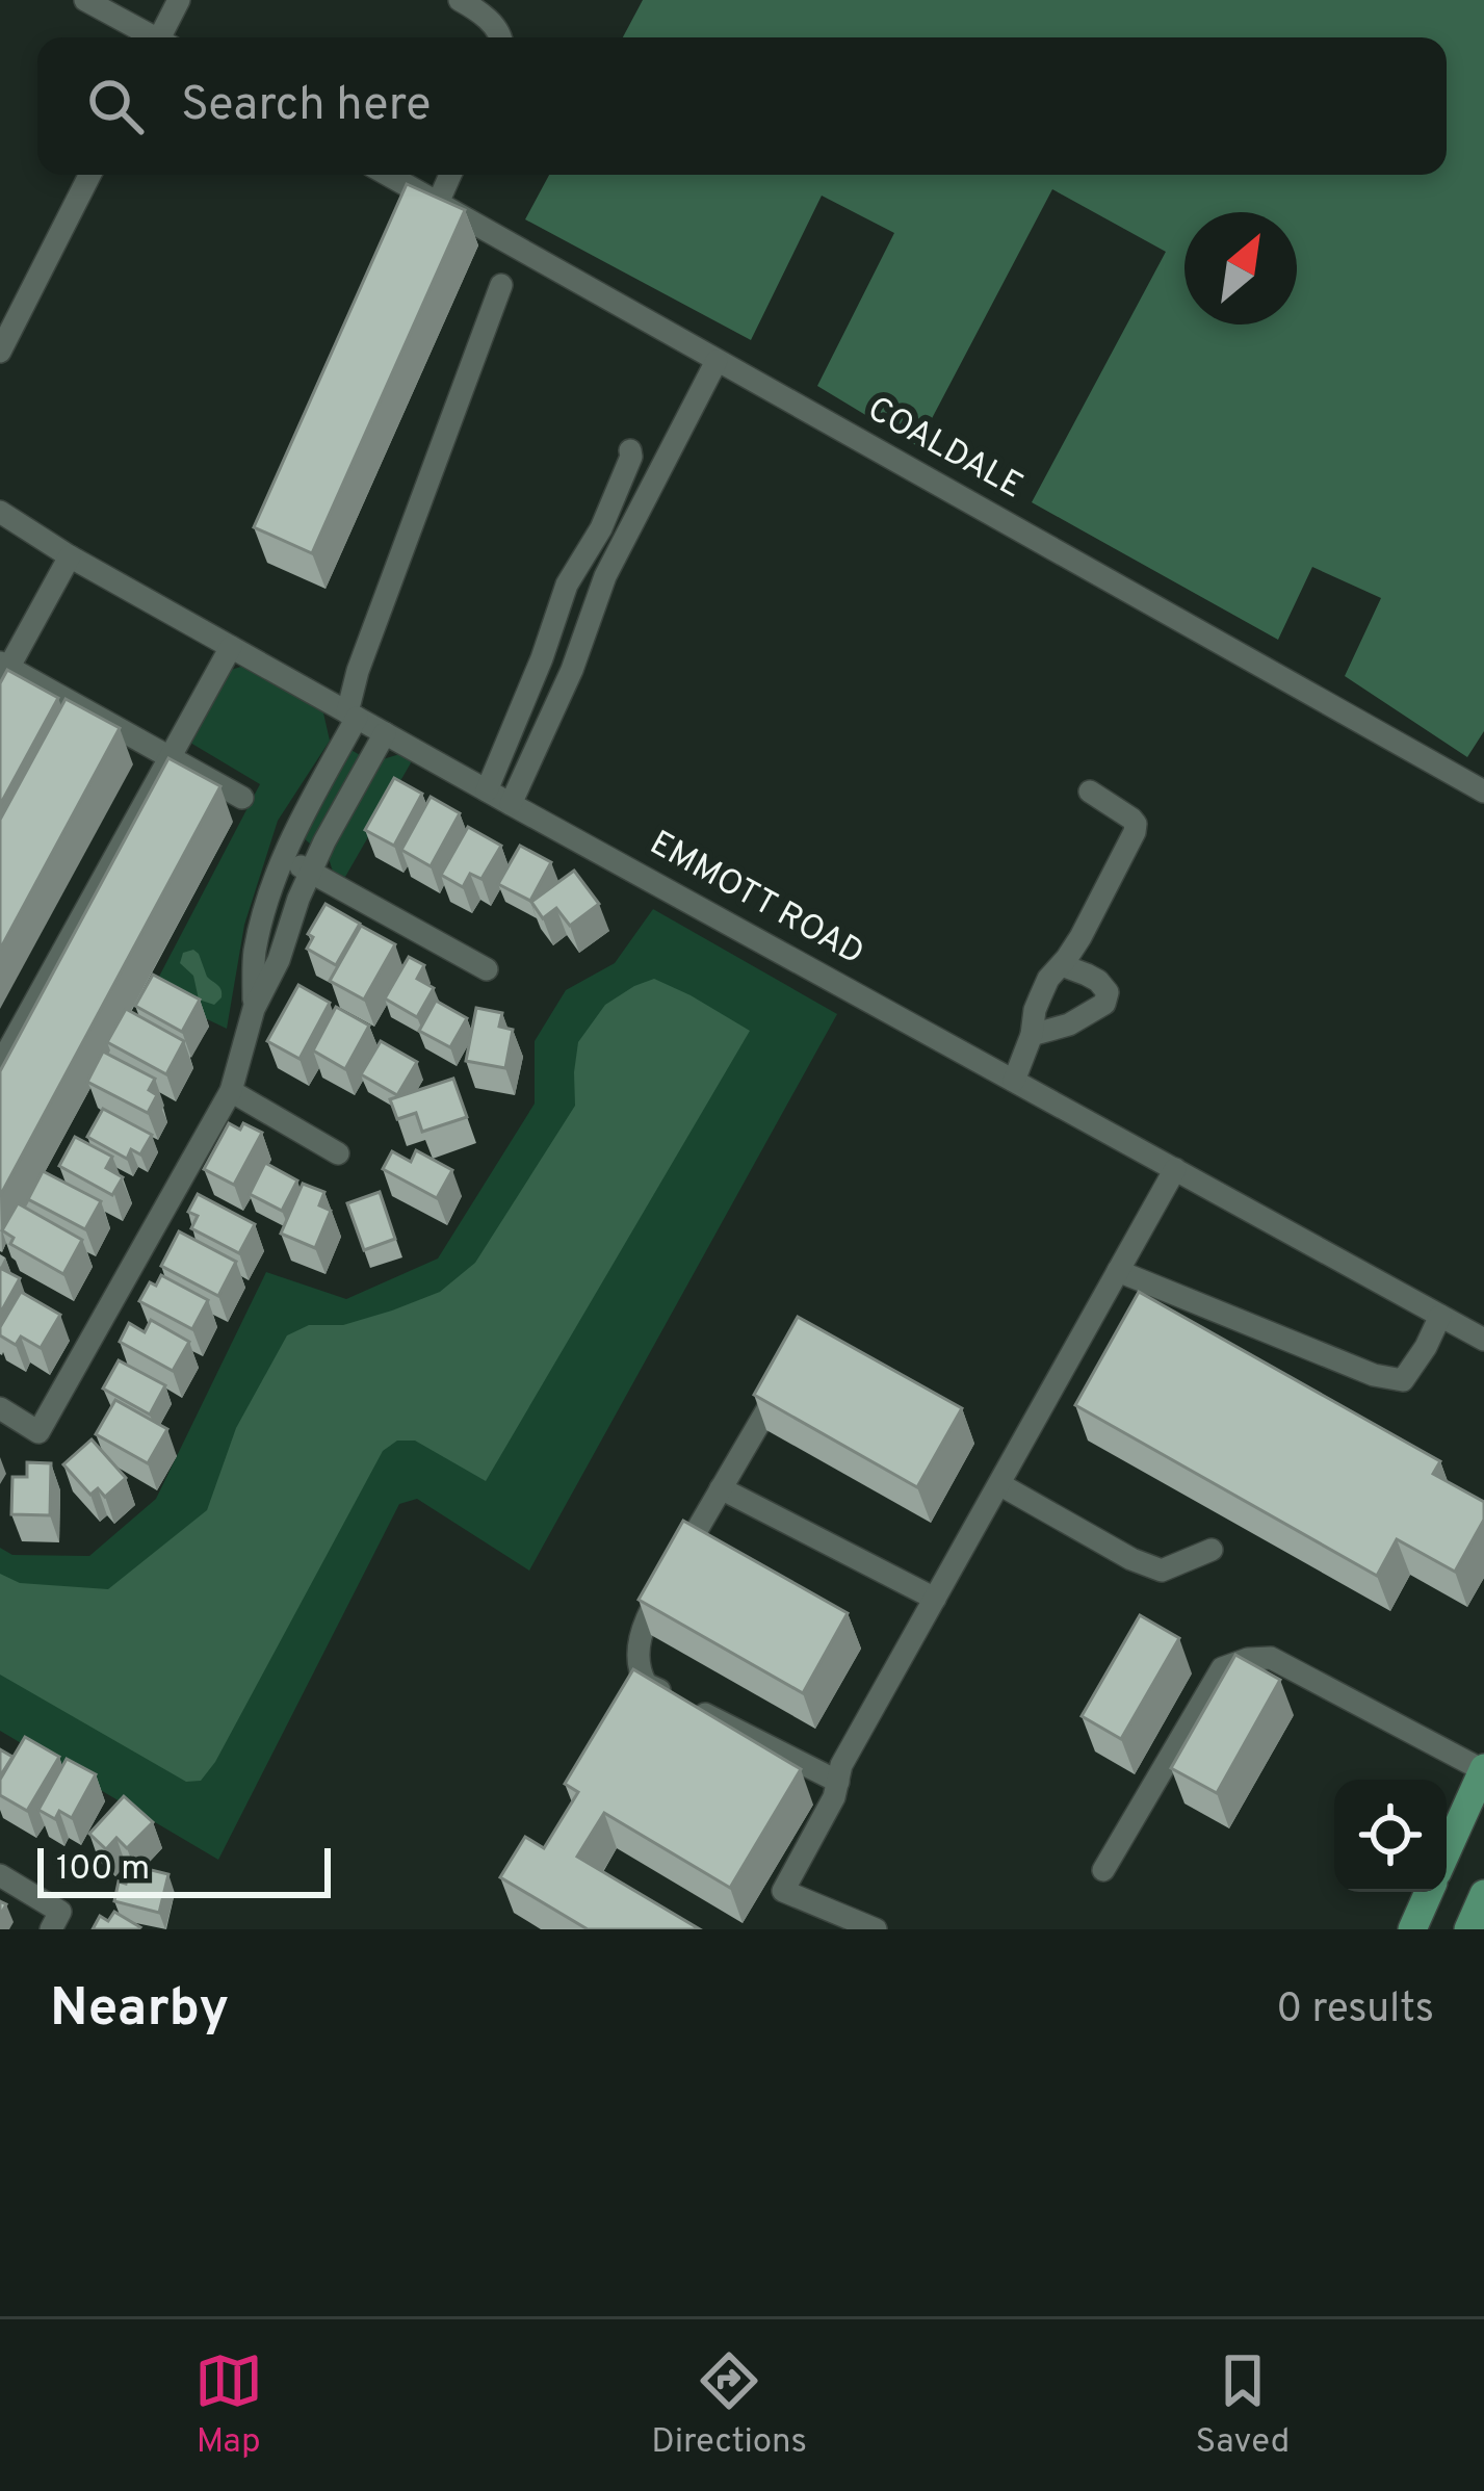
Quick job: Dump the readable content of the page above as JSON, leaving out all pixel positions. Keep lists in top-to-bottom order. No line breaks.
{"streets":{"street":["COALDALE","EMMOTT ROAD"]},"scale_bar":"100 m","north":"top right","page":{"search":"Search here","scale":"100 m","heading":["Nearby","0 results"],"nav":["Map","Directions","Saved"]}}
